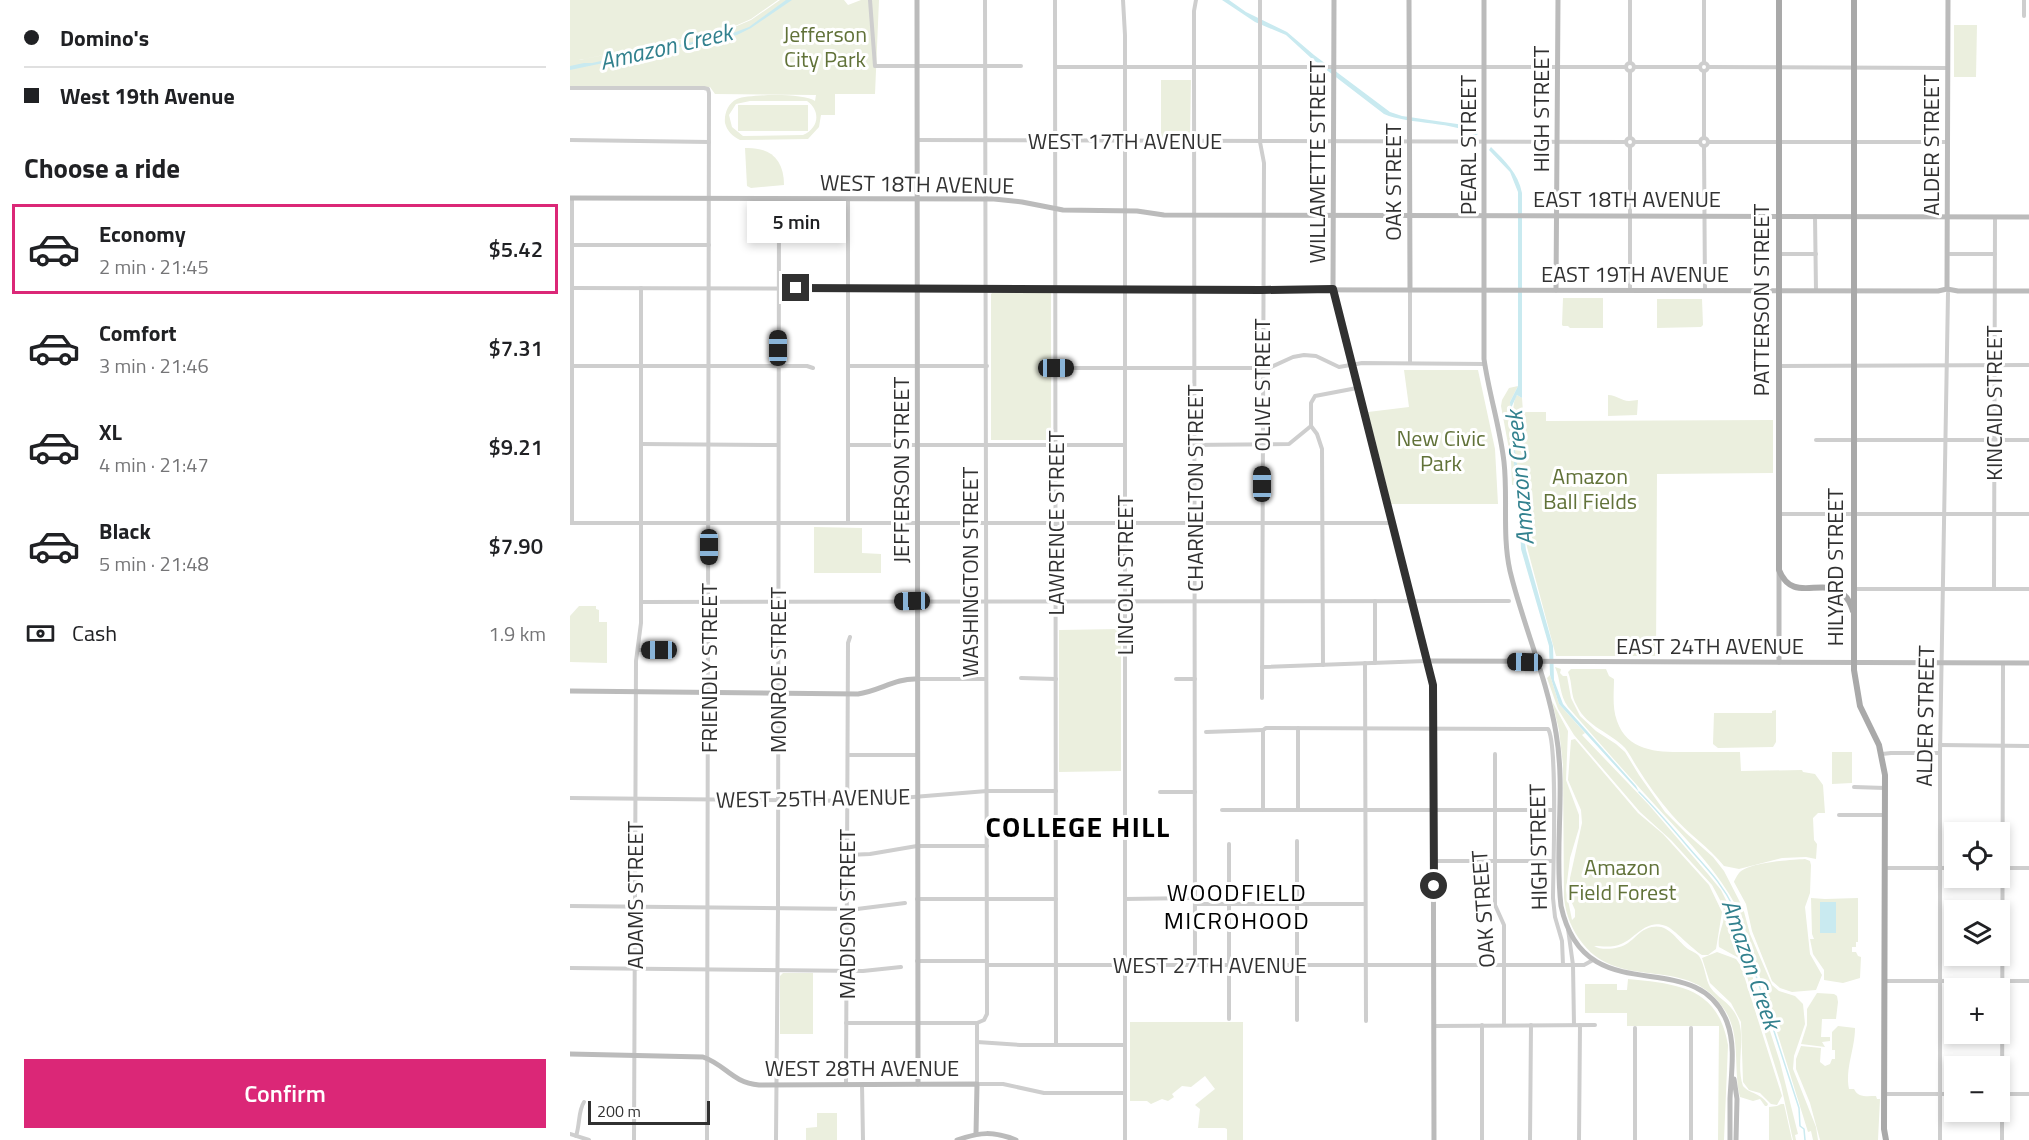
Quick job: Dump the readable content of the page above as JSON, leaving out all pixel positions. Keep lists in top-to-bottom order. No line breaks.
{"streets":{"main road":["HIGH STREET","PEARL STREET","ALDER STREET","WILLAMETTE STREET","OAK STREET","WEST 18TH AVENUE","EAST 18TH AVENUE","EAST 19TH AVENUE","PATTERSON STREET","JEFFERSON STREET","HILYARD STREET","WASHINGTON STREET","EAST 24TH AVENUE","WEST 28TH AVENUE"],"street":["WEST 17TH AVENUE","OLIVE STREET","KINCAID STREET","CHARNELTON STREET","LAWRENCE STREET","LINCOLN STREET","FRIENDLY STREET","MONROE STREET","WEST 25TH AVENUE","ADAMS STREET","MADISON STREET","WEST 27TH AVENUE"]},"crossings":[["HIGH STREET","WEST 17TH AVENUE"],["HIGH STREET","PEARL STREET"],["HIGH STREET","WILLAMETTE STREET"],["HIGH STREET","EAST 18TH AVENUE"],["HIGH STREET","EAST 19TH AVENUE"],["HIGH STREET","WEST 27TH AVENUE"],["WEST 17TH AVENUE","PEARL STREET"],["WEST 17TH AVENUE","ALDER STREET"],["WEST 17TH AVENUE","WILLAMETTE STREET"],["WEST 17TH AVENUE","OAK STREET"],["WEST 17TH AVENUE","PATTERSON STREET"],["WEST 17TH AVENUE","OLIVE STREET"],["WEST 17TH AVENUE","JEFFERSON STREET"],["WEST 17TH AVENUE","CHARNELTON STREET"],["WEST 17TH AVENUE","LAWRENCE STREET"],["WEST 17TH AVENUE","HILYARD STREET"],["WEST 17TH AVENUE","WASHINGTON STREET"],["WEST 17TH AVENUE","LINCOLN STREET"],["PEARL STREET","EAST 18TH AVENUE"],["PEARL STREET","EAST 19TH AVENUE"],["PEARL STREET","EAST 24TH AVENUE"],["ALDER STREET","EAST 18TH AVENUE"],["ALDER STREET","EAST 19TH AVENUE"],["ALDER STREET","EAST 24TH AVENUE"],["WILLAMETTE STREET","WEST 18TH AVENUE"],["WILLAMETTE STREET","EAST 18TH AVENUE"],["WILLAMETTE STREET","EAST 19TH AVENUE"],["WILLAMETTE STREET","EAST 24TH AVENUE"],["WILLAMETTE STREET","WEST 27TH AVENUE"],["OAK STREET","EAST 18TH AVENUE"],["OAK STREET","EAST 19TH AVENUE"],["OAK STREET","WEST 27TH AVENUE"],["WEST 18TH AVENUE","EAST 18TH AVENUE"],["WEST 18TH AVENUE","OLIVE STREET"],["WEST 18TH AVENUE","JEFFERSON STREET"],["WEST 18TH AVENUE","CHARNELTON STREET"],["WEST 18TH AVENUE","LAWRENCE STREET"],["WEST 18TH AVENUE","WASHINGTON STREET"],["WEST 18TH AVENUE","LINCOLN STREET"],["WEST 18TH AVENUE","FRIENDLY STREET"],["WEST 18TH AVENUE","MONROE STREET"],["EAST 18TH AVENUE","PATTERSON STREET"],["EAST 18TH AVENUE","KINCAID STREET"],["EAST 18TH AVENUE","HILYARD STREET"],["EAST 19TH AVENUE","PATTERSON STREET"],["EAST 19TH AVENUE","OLIVE STREET"],["EAST 19TH AVENUE","KINCAID STREET"],["EAST 19TH AVENUE","JEFFERSON STREET"],["EAST 19TH AVENUE","CHARNELTON STREET"],["EAST 19TH AVENUE","LAWRENCE STREET"],["EAST 19TH AVENUE","HILYARD STREET"],["EAST 19TH AVENUE","WASHINGTON STREET"],["EAST 19TH AVENUE","LINCOLN STREET"],["PATTERSON STREET","EAST 24TH AVENUE"],["JEFFERSON STREET","WEST 25TH AVENUE"],["JEFFERSON STREET","WEST 27TH AVENUE"],["JEFFERSON STREET","WEST 28TH AVENUE"],["CHARNELTON STREET","WEST 27TH AVENUE"],["LAWRENCE STREET","WEST 25TH AVENUE"],["LAWRENCE STREET","WEST 27TH AVENUE"],["HILYARD STREET","EAST 24TH AVENUE"],["WASHINGTON STREET","WEST 25TH AVENUE"],["WASHINGTON STREET","WEST 27TH AVENUE"],["WASHINGTON STREET","WEST 28TH AVENUE"],["LINCOLN STREET","WEST 27TH AVENUE"],["LINCOLN STREET","WEST 28TH AVENUE"],["FRIENDLY STREET","WEST 25TH AVENUE"],["FRIENDLY STREET","WEST 28TH AVENUE"],["MONROE STREET","WEST 25TH AVENUE"],["MONROE STREET","WEST 28TH AVENUE"],["WEST 25TH AVENUE","ADAMS STREET"],["WEST 25TH AVENUE","MADISON STREET"],["ADAMS STREET","WEST 28TH AVENUE"],["MADISON STREET","WEST 28TH AVENUE"]],"districts":["COLLEGE HILL","WOODFIELD MICROHOOD"],"water":["Amazon Creek"],"parks":["Jefferson City Park","New Civic Park","Amazon Ball Fields","Amazon Field Forest"],"scale_bar":"200 m","page":{"banner":["Domino's","West 19th Avenue"],"heading":"Choose a ride","bubble":"5 min","list":[{"name":"Economy","note":"2 min · 21:45","value":"$5.42"},{"name":"Comfort","note":"3 min · 21:46","value":"$7.31"},{"name":"XL","note":"4 min · 21:47","value":"$9.21"},{"name":"Black","note":"5 min · 21:48","value":"$7.90"}],"pay":["Cash","1.9 km"],"map_buttons":["+","−"],"buttons":"Confirm","scale":"200 m"}}
